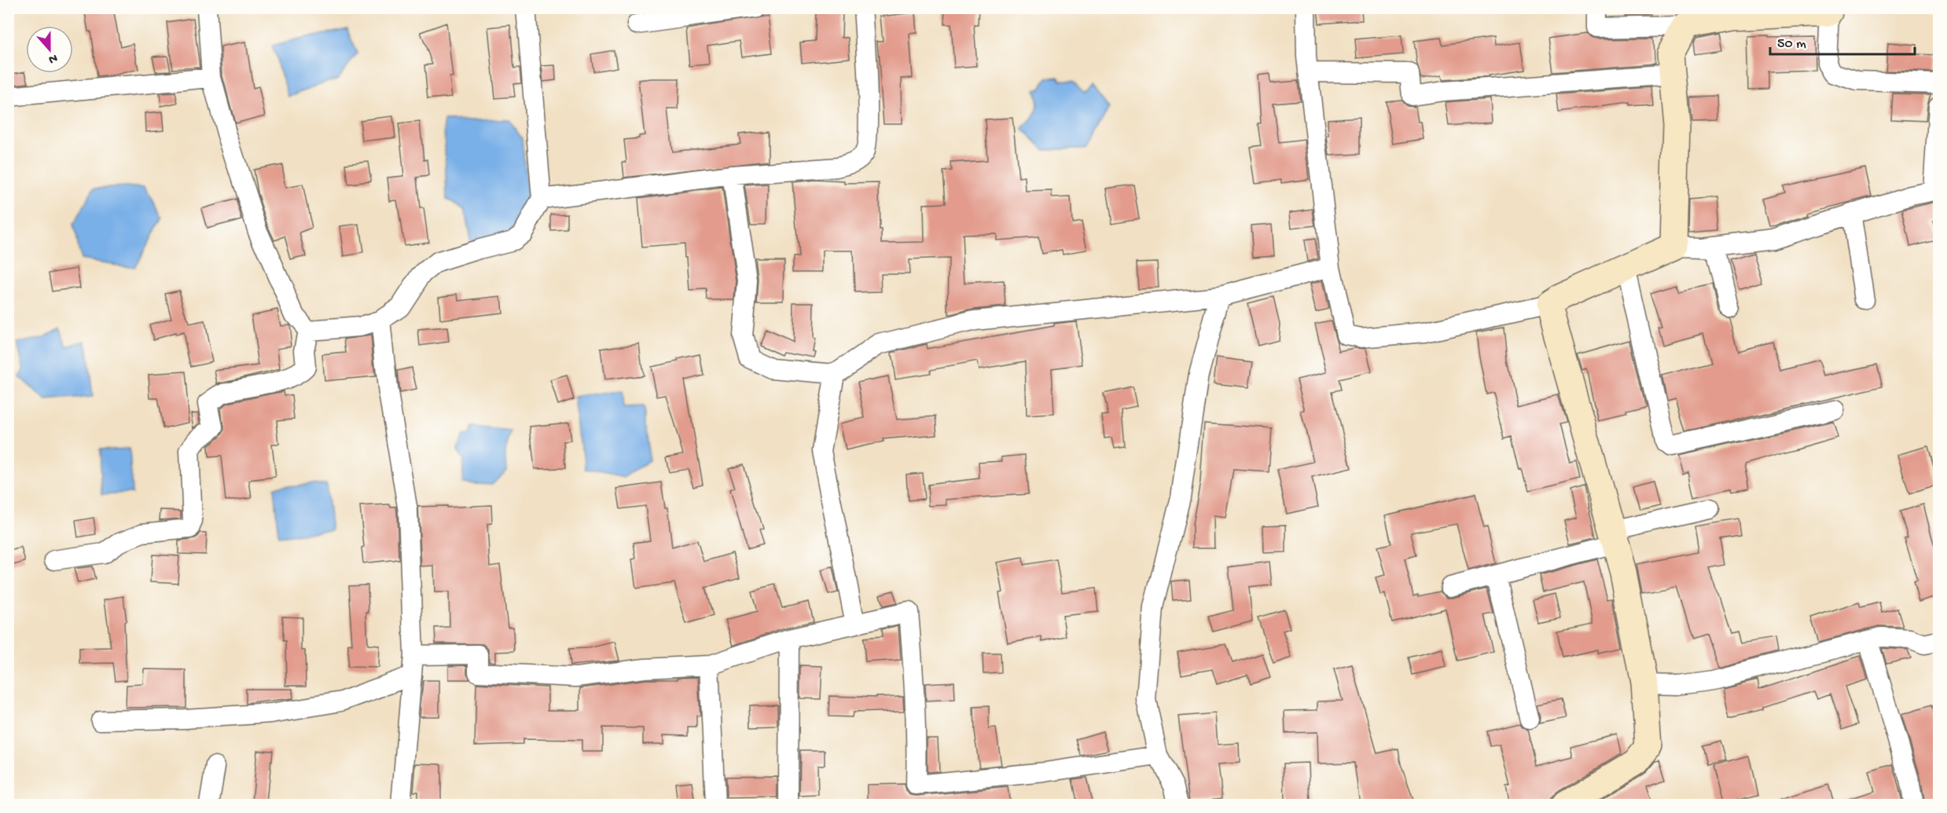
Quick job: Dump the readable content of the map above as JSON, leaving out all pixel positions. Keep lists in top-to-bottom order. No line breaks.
{"scale_bar":"50 m","north":"bottom"}
